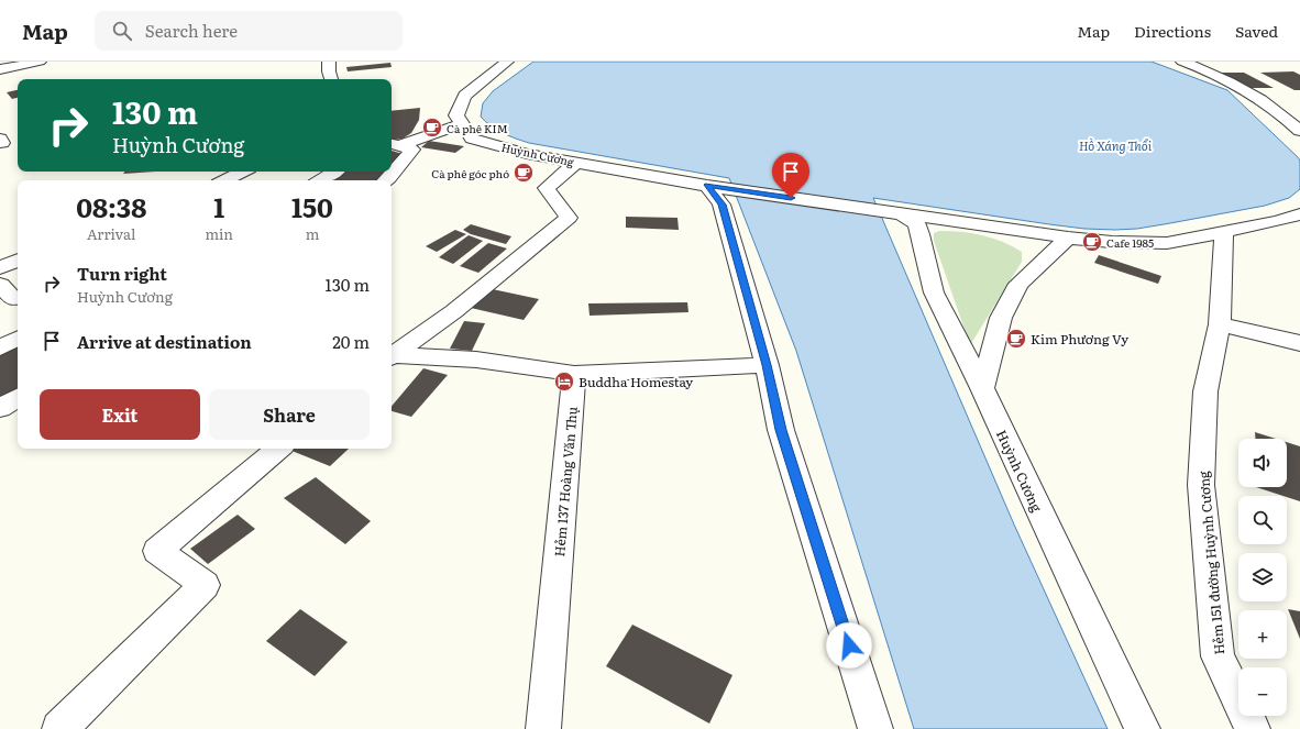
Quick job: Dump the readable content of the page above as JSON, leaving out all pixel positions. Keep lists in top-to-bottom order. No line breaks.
{"streets":{"street":["Huỳnh Cương","Hẻm 137 Hoàng Văn Thụ","Hẻm 151 đường Huỳnh Cương"]},"crossings":[["Huỳnh Cương","Hẻm 151 đường Huỳnh Cương"]],"water":["Hồ Xáng Thổi"],"places":{"cafe":["Cà phê KIM","Cà phê góc phó","Cafe 1985","Kim Phương Vy"],"hotel":["Buddha Homestay"]},"page":{"header":"Map","search":"Search here","nav":["Map","Directions","Saved"],"turn":["130 m","Huỳnh Cương"],"eta":["08:38","Arrival","1","min","150","m"],"list":[{"name":"Turn right","note":"Huỳnh Cương","value":"130 m"},{"name":"Arrive at destination","value":"20 m"}],"buttons":["Exit","Share"],"map_buttons":["+","−"]}}
